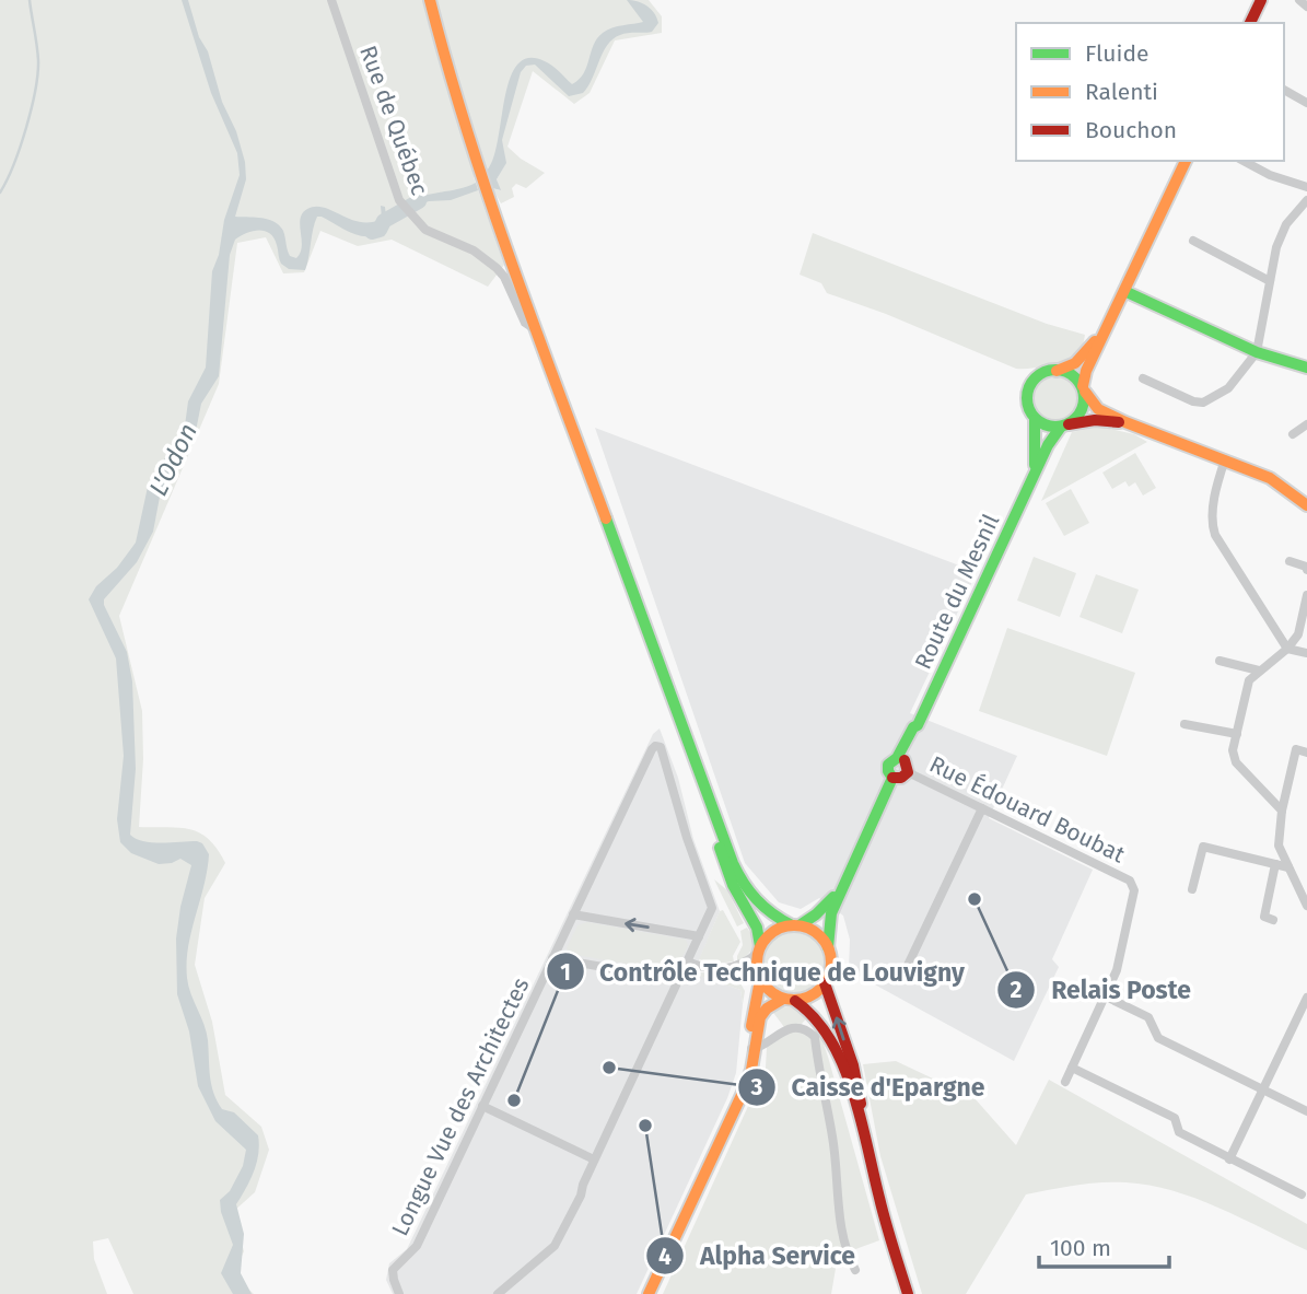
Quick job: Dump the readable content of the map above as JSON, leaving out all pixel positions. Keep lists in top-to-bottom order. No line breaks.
{"streets":{"main road":["Route du Mesnil"],"street":["Rue de Québec","Rue Édouard Boubat","Longue Vue des Architectes"]},"crossings":[["Route du Mesnil","Rue Édouard Boubat"]],"water":["L'Odon"],"places":["Relais Poste","Caisse d'Epargne","Contrôle Technique de Louvigny","Alpha Service"],"legend":["Fluide","Ralenti","Bouchon"],"scale_bar":"100 m"}
